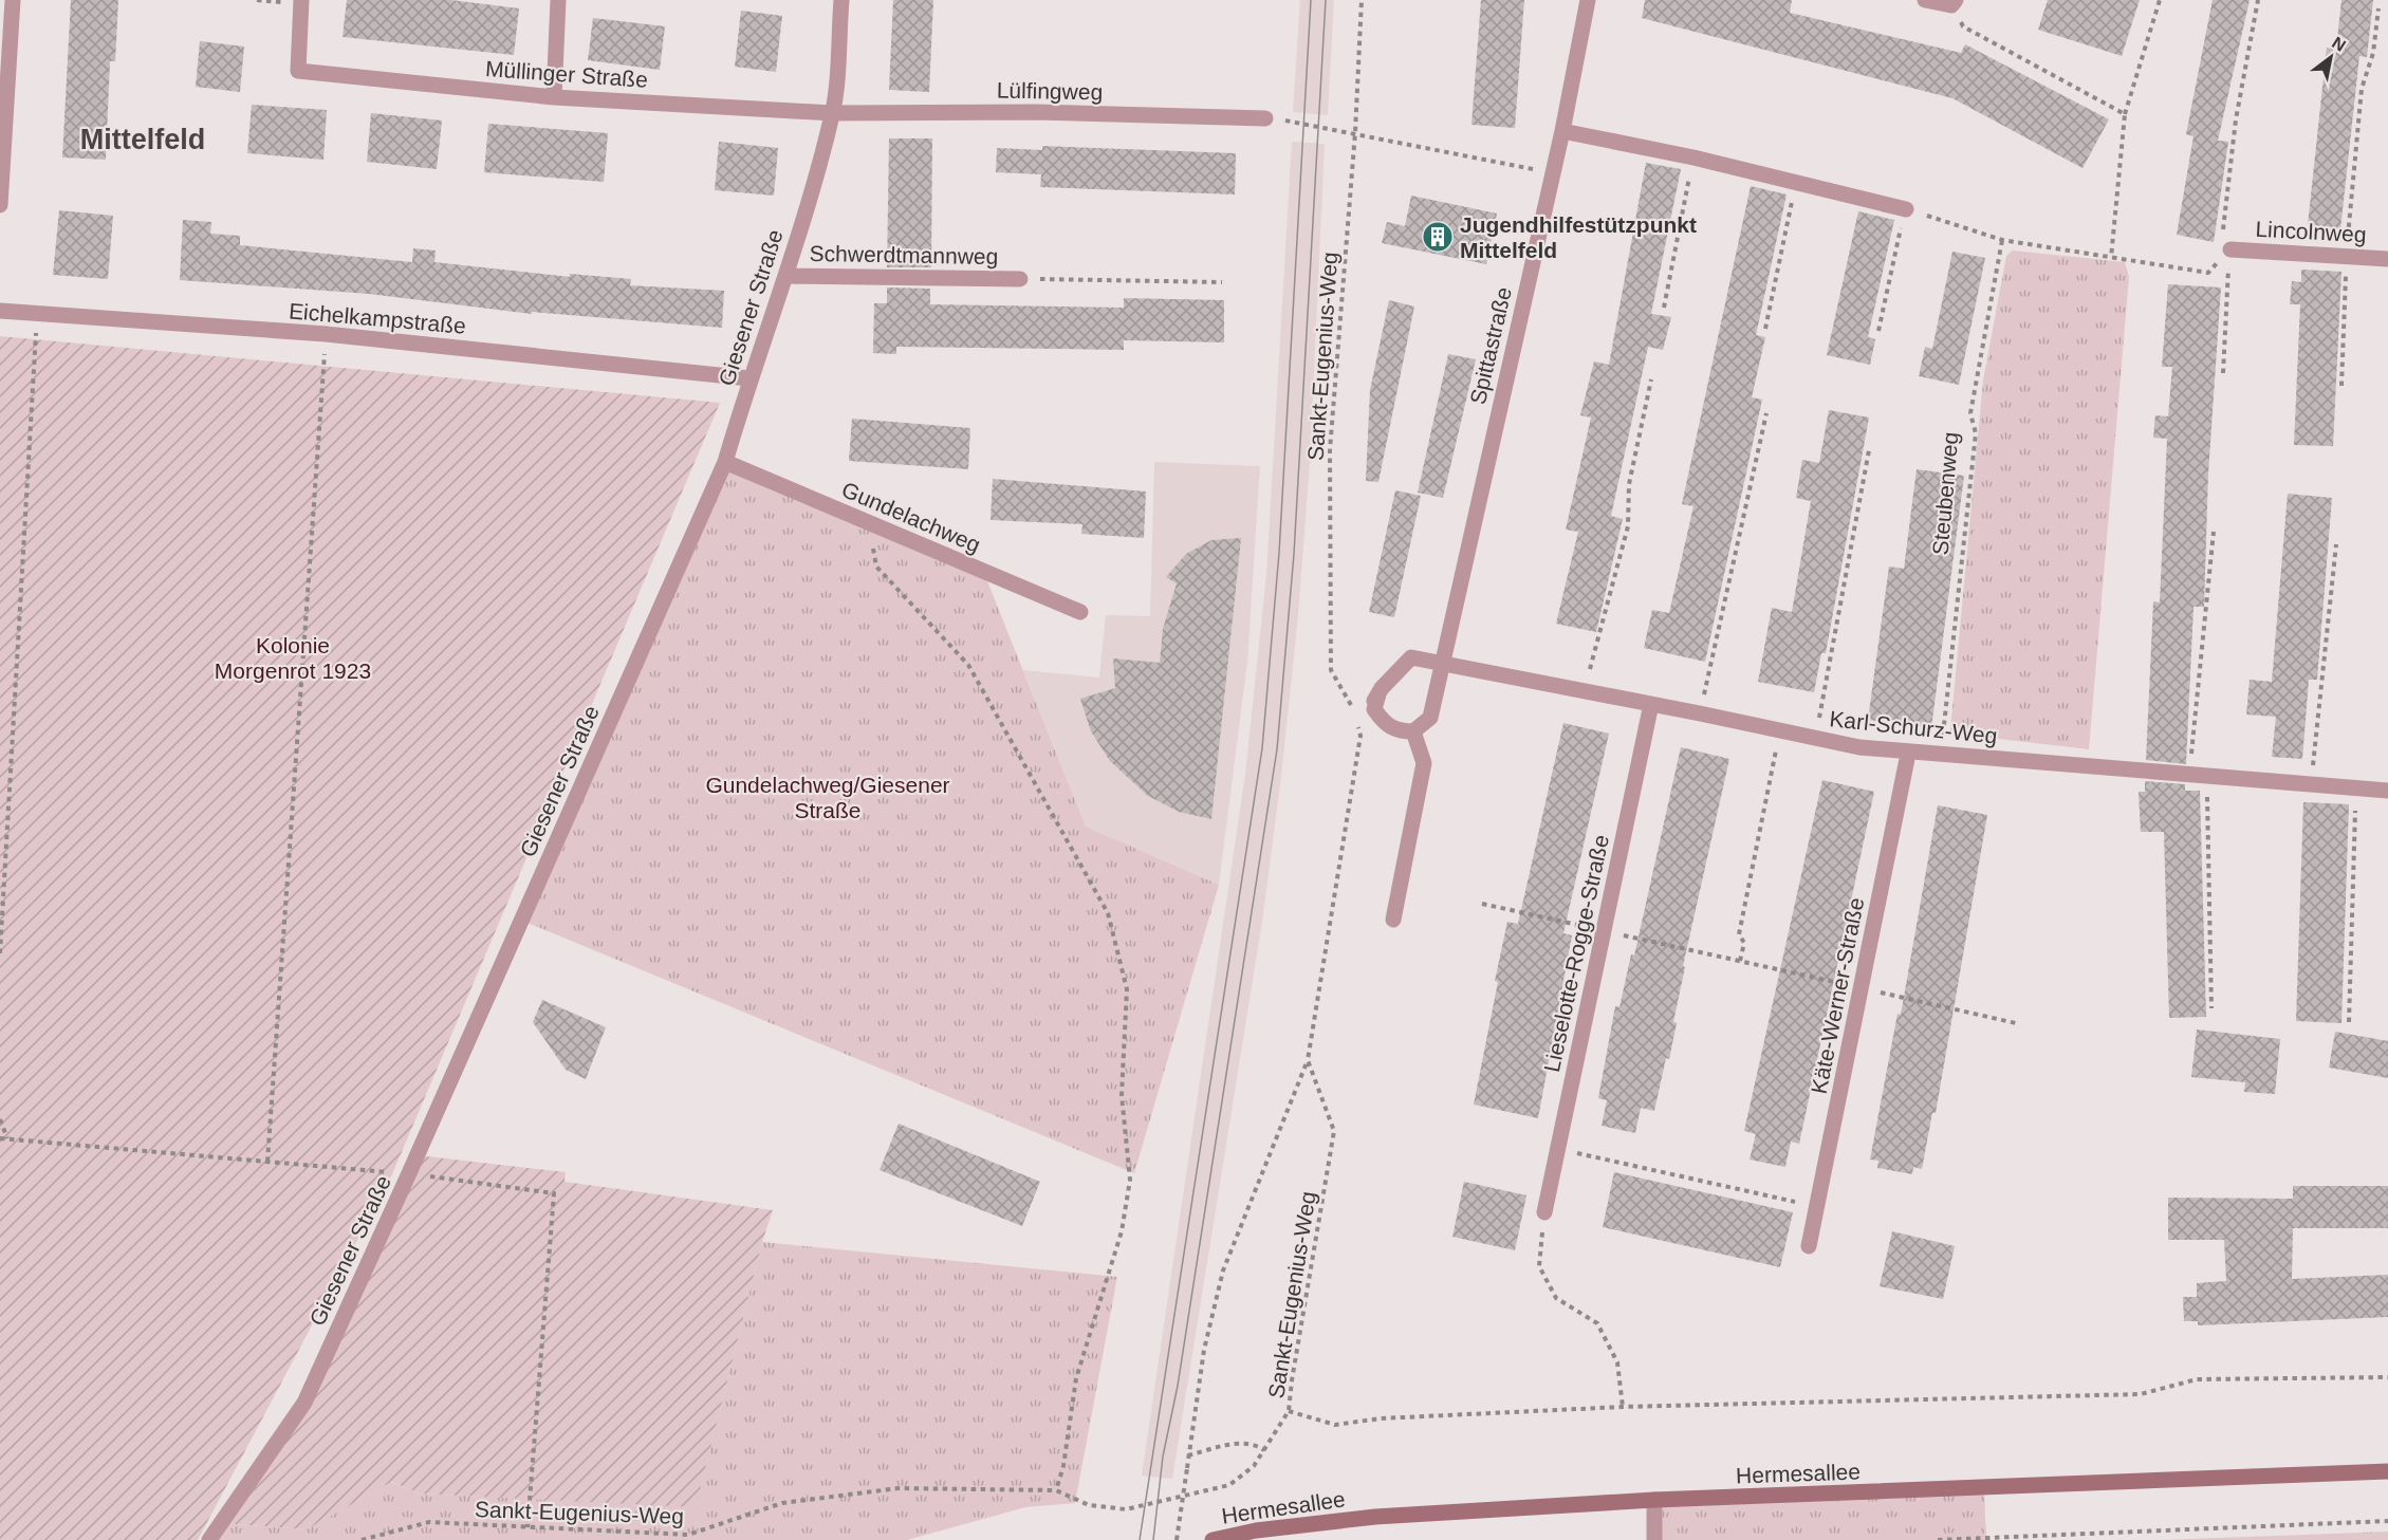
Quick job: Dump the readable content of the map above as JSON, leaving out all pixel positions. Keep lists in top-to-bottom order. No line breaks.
{"streets":{"main road":["Hermesallee"],"street":["Müllinger Straße","Lülfingweg","Lincolnweg","Schwerdtmannweg","Giesener Straße","Eichelkampstraße","Spittastraße","Gundelachweg","Karl-Schurz-Weg","Lieselotte-Rogge-Straße","Käte-Werner-Straße"],"path":["Sankt-Eugenius-Weg","Steubenweg"]},"crossings":[["Müllinger Straße","Lülfingweg"],["Müllinger Straße","Giesener Straße"],["Lülfingweg","Giesener Straße"],["Schwerdtmannweg","Giesener Straße"],["Giesener Straße","Eichelkampstraße"],["Giesener Straße","Gundelachweg"],["Spittastraße","Karl-Schurz-Weg"],["Steubenweg","Karl-Schurz-Weg"],["Karl-Schurz-Weg","Lieselotte-Rogge-Straße"],["Karl-Schurz-Weg","Käte-Werner-Straße"]],"districts":["Mittelfeld"],"parks":["Kolonie Morgenrot 1923","Gundelachweg/Giesener Straße"],"places":{"building":["Jugendhilfestützpunkt Mittelfeld"]},"north":"top right"}
